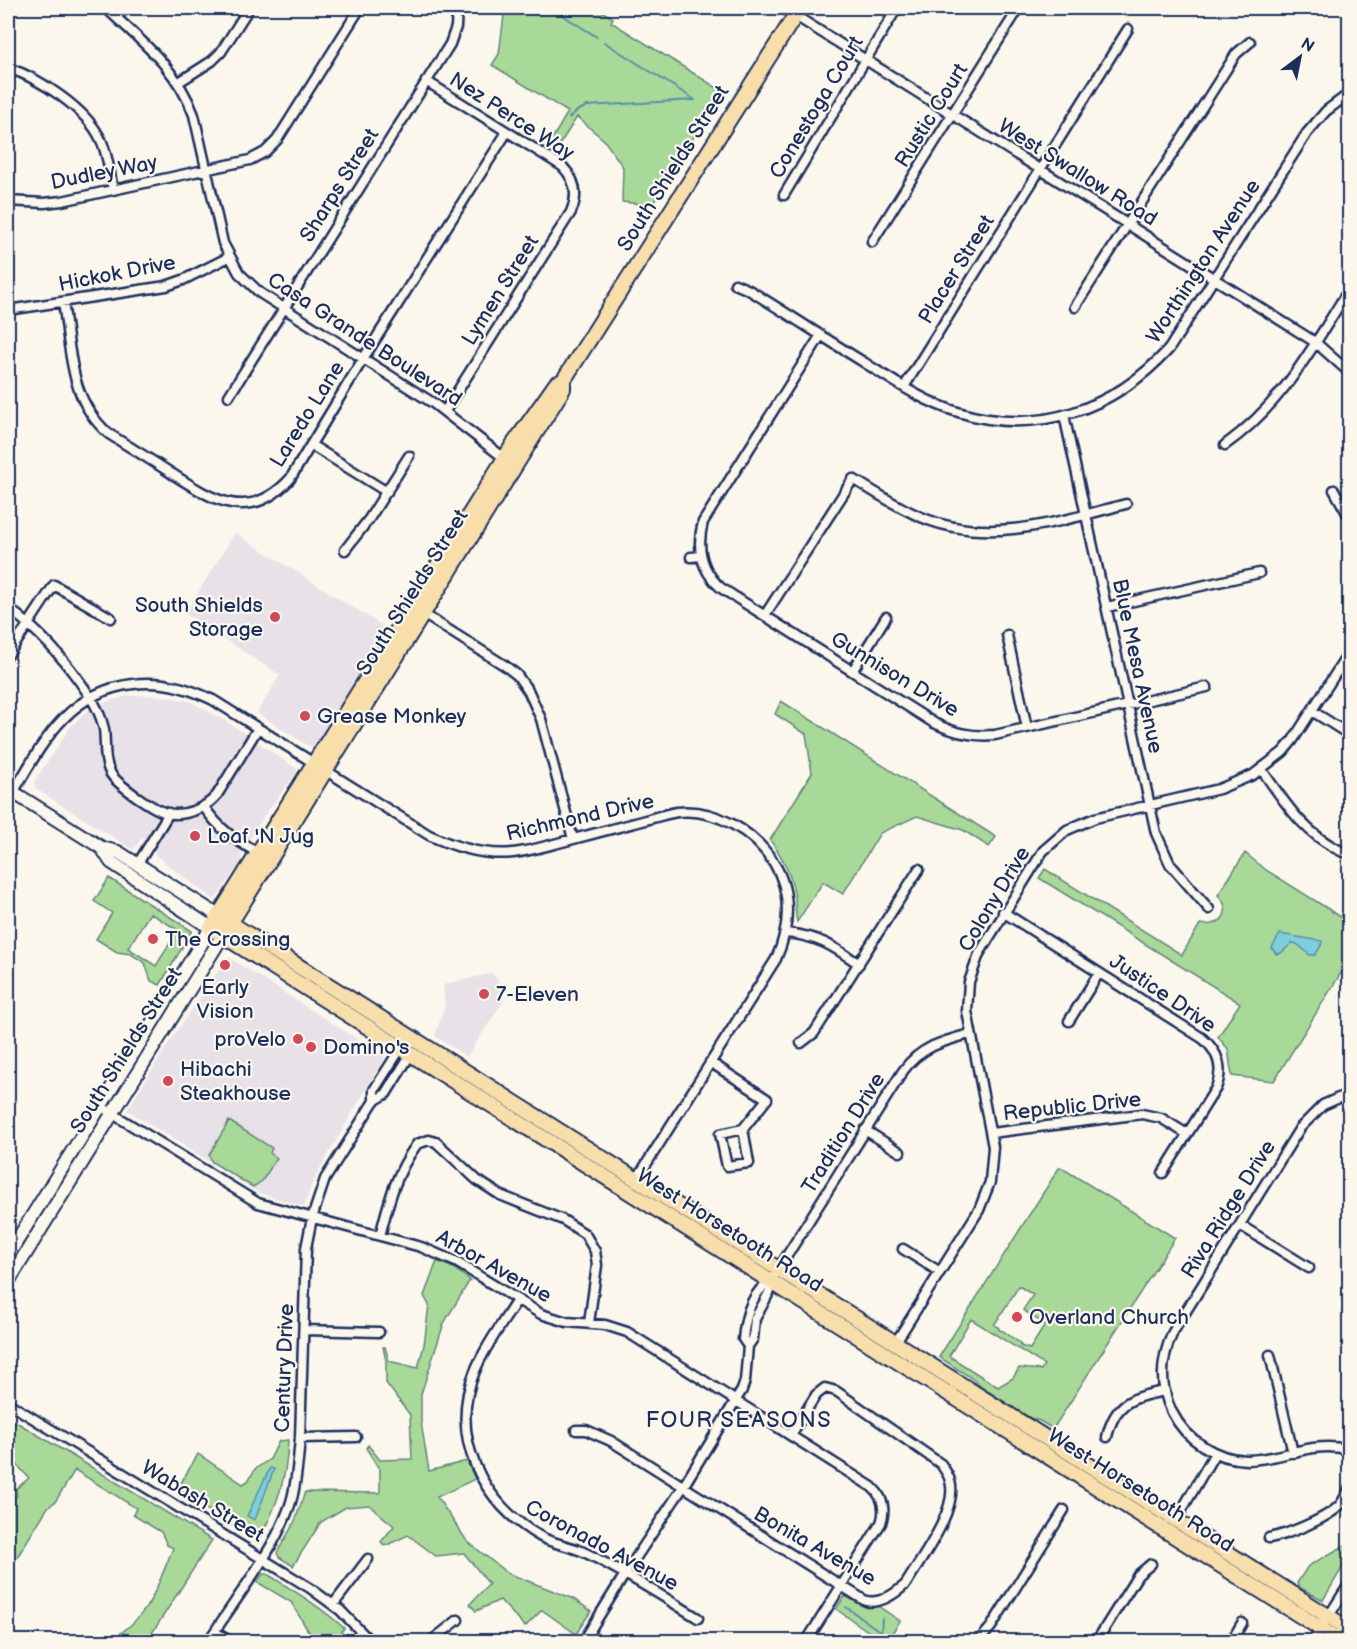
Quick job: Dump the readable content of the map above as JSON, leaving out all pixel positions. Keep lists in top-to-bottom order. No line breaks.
{"streets":{"main road":["South Shields Street","West Horsetooth Road"],"street":["Conestoga Court","Rustic Court","Nez Perce Way","Dudley Way","West Swallow Road","Sharps Street","Worthington Avenue","Placer Street","Hickok Drive","Lymen Street","Casa Grande Boulevard","Laredo Lane","Blue Mesa Avenue","Gunnison Drive","Richmond Drive","Colony Drive","Justice Drive","Republic Drive","Tradition Drive","Riva Ridge Drive","Arbor Avenue","Century Drive","Wabash Street","Coronado Avenue","Bonita Avenue"]},"crossings":[["Conestoga Court","West Swallow Road"],["Rustic Court","West Swallow Road"],["Nez Perce Way","Sharps Street"],["Nez Perce Way","Lymen Street"],["Nez Perce Way","Laredo Lane"],["South Shields Street","West Swallow Road"],["South Shields Street","Casa Grande Boulevard"],["South Shields Street","Richmond Drive"],["South Shields Street","West Horsetooth Road"],["South Shields Street","Arbor Avenue"],["Dudley Way","Casa Grande Boulevard"],["West Swallow Road","Worthington Avenue"],["West Swallow Road","Placer Street"],["Sharps Street","Casa Grande Boulevard"],["Worthington Avenue","Placer Street"],["Worthington Avenue","Blue Mesa Avenue"],["Hickok Drive","Casa Grande Boulevard"],["Hickok Drive","Laredo Lane"],["Lymen Street","Casa Grande Boulevard"],["Casa Grande Boulevard","Laredo Lane"],["Blue Mesa Avenue","Gunnison Drive"],["Blue Mesa Avenue","Colony Drive"],["Richmond Drive","West Horsetooth Road"],["Colony Drive","Justice Drive"],["Colony Drive","Republic Drive"],["Colony Drive","Tradition Drive"],["Colony Drive","West Horsetooth Road"],["Justice Drive","Republic Drive"],["Tradition Drive","West Horsetooth Road"],["Tradition Drive","Arbor Avenue"],["Tradition Drive","Coronado Avenue"],["Tradition Drive","Bonita Avenue"],["West Horsetooth Road","Century Drive"],["Arbor Avenue","Century Drive"],["Arbor Avenue","Coronado Avenue"],["Arbor Avenue","Bonita Avenue"],["Century Drive","Wabash Street"]],"districts":["FOUR SEASONS"],"places":["South Shields Storage","Grease Monkey","Loaf 'N Jug","The Crossing","Early Vision","7-Eleven","proVelo","Domino's","Hibachi Steakhouse","Overland Church"],"north":"top right"}
